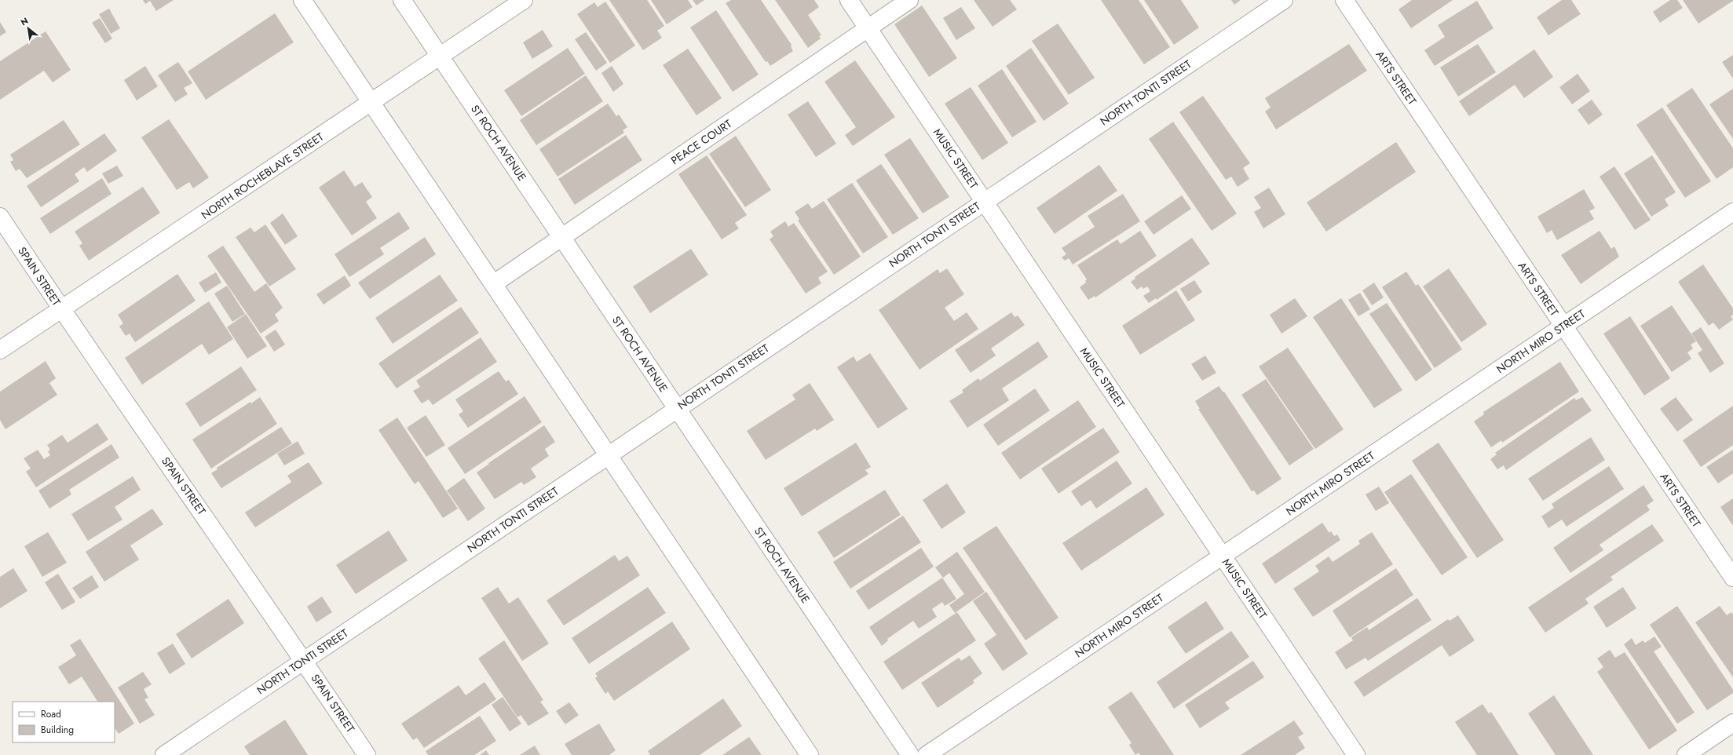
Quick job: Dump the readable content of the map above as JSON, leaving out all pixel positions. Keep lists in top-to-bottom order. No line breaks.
{"streets":{"street":["ARTS STREET","NORTH TONTI STREET","PEACE COURT","ST ROCH AVENUE","MUSIC STREET","NORTH ROCHEBLAVE STREET","SPAIN STREET","NORTH MIRO STREET"]},"crossings":[["ARTS STREET","NORTH MIRO STREET"],["NORTH TONTI STREET","ST ROCH AVENUE"],["NORTH TONTI STREET","MUSIC STREET"],["NORTH TONTI STREET","SPAIN STREET"],["PEACE COURT","ST ROCH AVENUE"],["PEACE COURT","MUSIC STREET"],["ST ROCH AVENUE","NORTH ROCHEBLAVE STREET"],["MUSIC STREET","NORTH MIRO STREET"],["NORTH ROCHEBLAVE STREET","SPAIN STREET"]],"legend":["Road","Building"],"north":"top left"}
